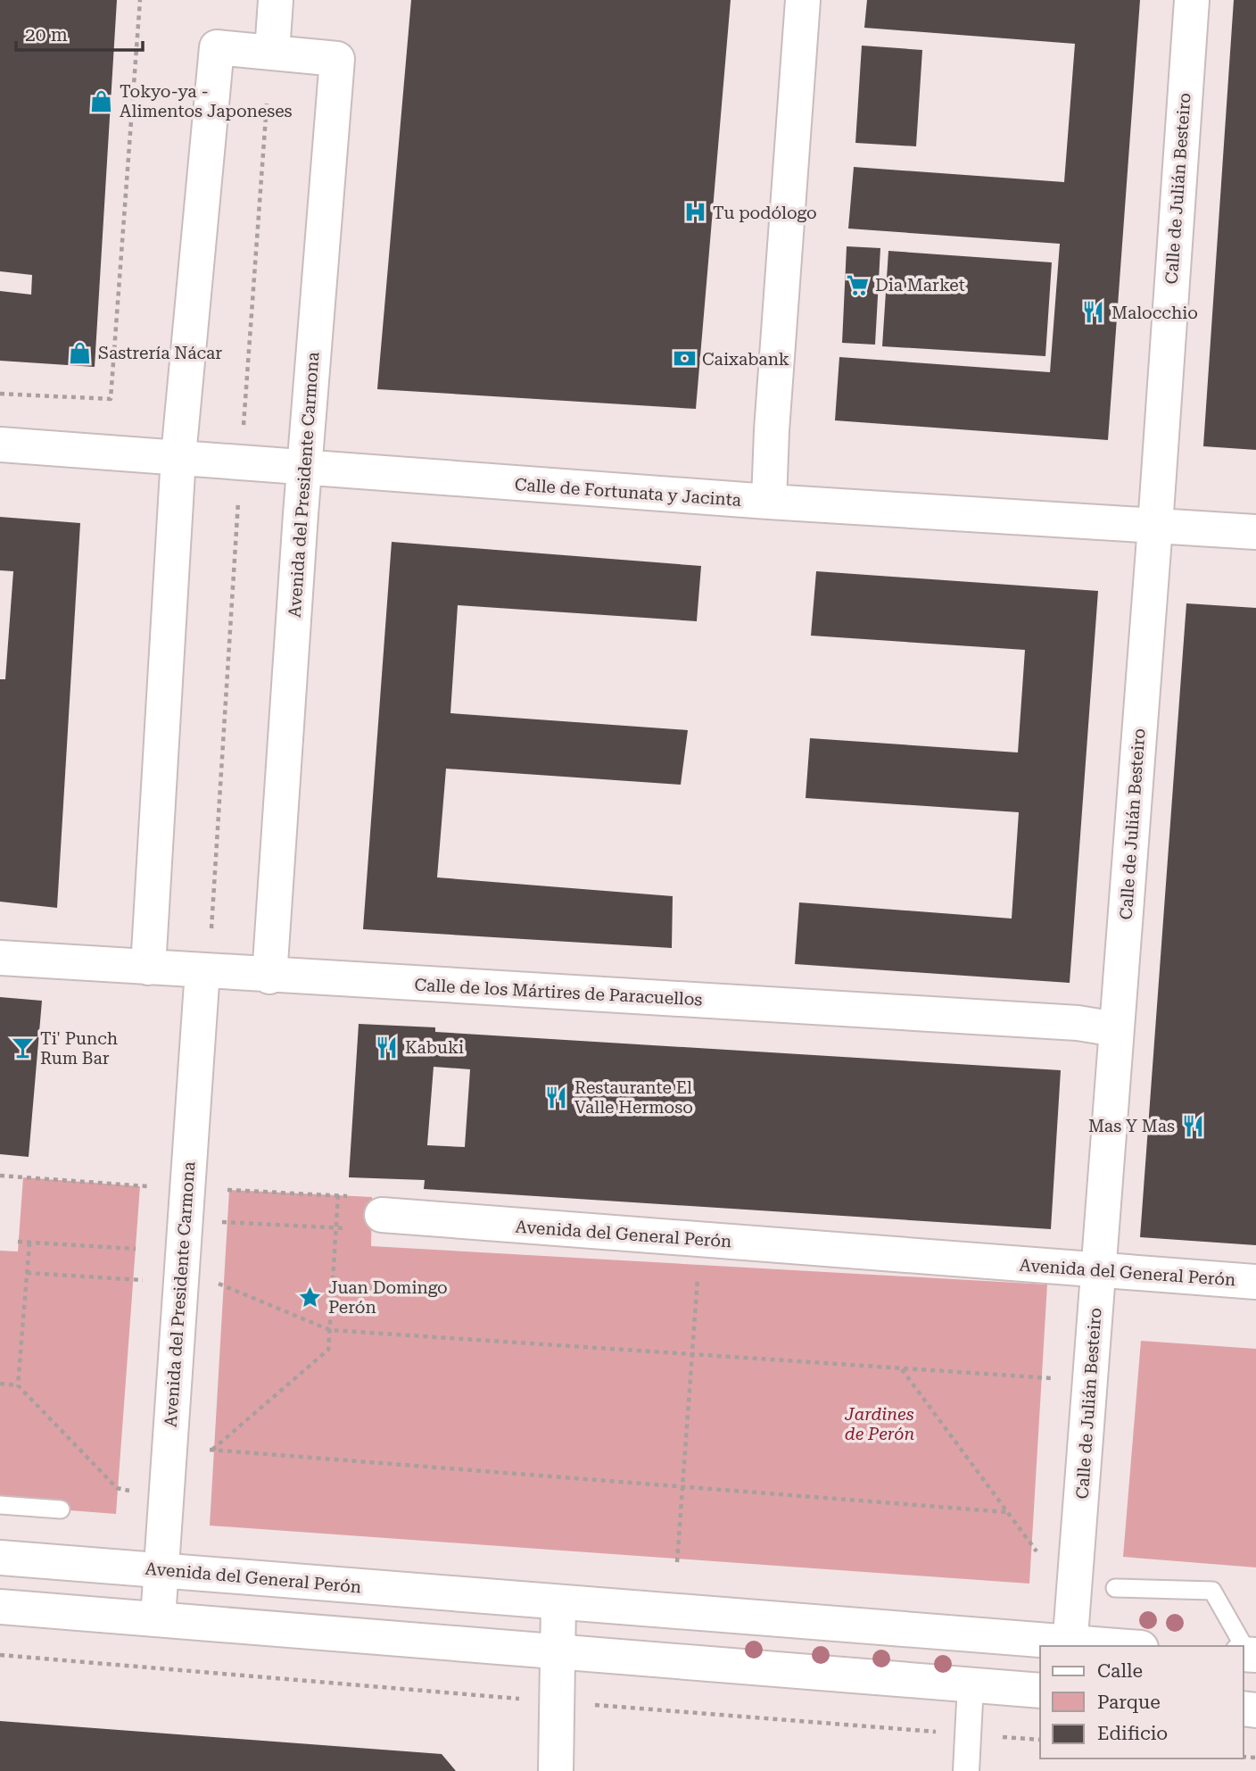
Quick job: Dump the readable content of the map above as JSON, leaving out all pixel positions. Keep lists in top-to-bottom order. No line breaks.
{"streets":{"street":["Calle de Julián Besteiro","Avenida del Presidente Carmona","Calle de Fortunata y Jacinta","Calle de los Mártires de Paracuellos","Avenida del General Perón"]},"crossings":[["Calle de Julián Besteiro","Calle de Fortunata y Jacinta"],["Calle de Julián Besteiro","Calle de los Mártires de Paracuellos"],["Calle de Julián Besteiro","Avenida del General Perón"],["Avenida del Presidente Carmona","Calle de Fortunata y Jacinta"],["Avenida del Presidente Carmona","Calle de los Mártires de Paracuellos"],["Avenida del Presidente Carmona","Avenida del General Perón"]],"parks":["Jardines de Perón"],"places":{"shop":["Tokyo-ya - Alimentos Japoneses","Sastrería Nácar"],"hospital":["Tu podólogo"],"supermarket":["Dia Market"],"restaurant":["Malocchio","Kabuki","Restaurante El Valle Hermoso","Mas Y Mas"],"bank":["Caixabank"],"bar":["Ti' Punch Rum Bar"],"place":["Juan Domingo Perón"]},"legend":["Calle","Parque","Edificio"],"scale_bar":"20 m"}
